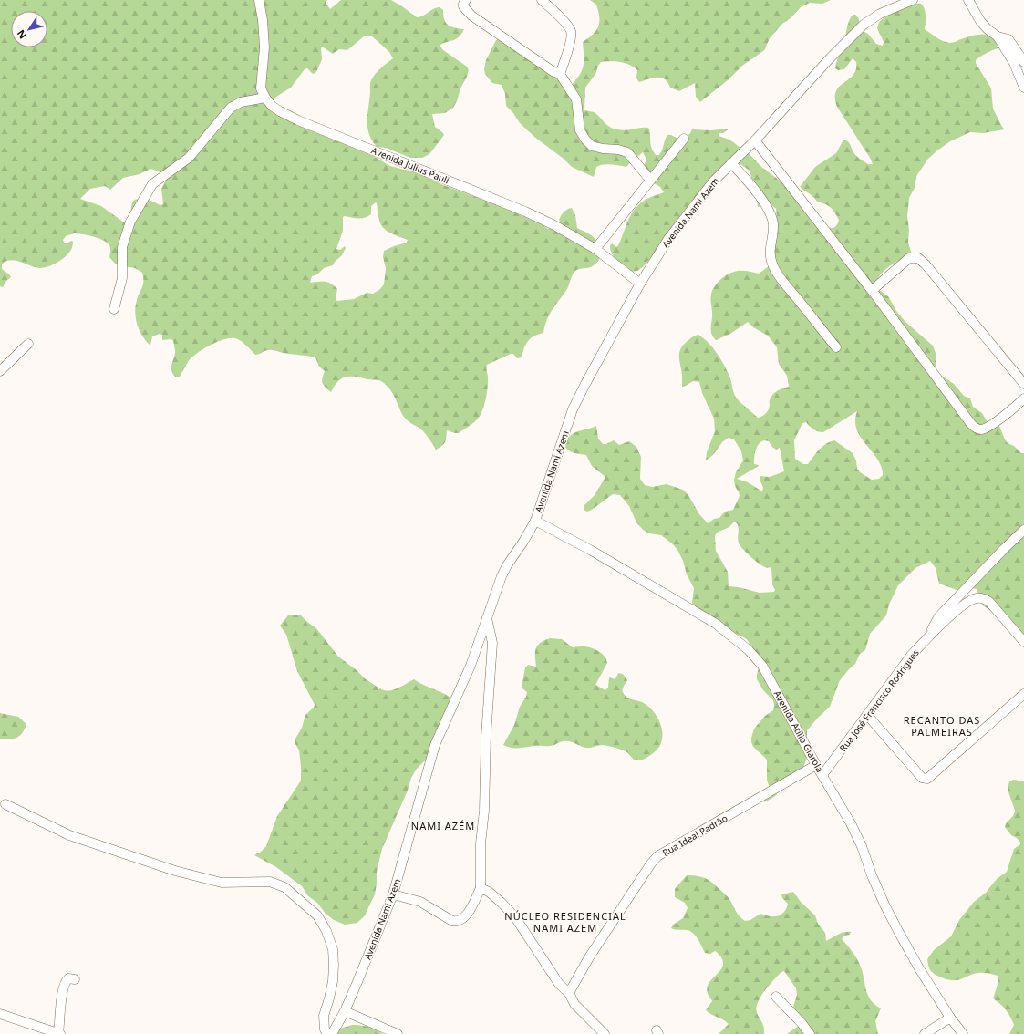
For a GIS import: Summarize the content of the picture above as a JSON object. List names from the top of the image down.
{
  "streets": {
    "street": [
      "Avenida Julius Pauli",
      "Avenida Nami Azem",
      "Rua José Francisco Rodrigues",
      "Avenida Atílio Giarola",
      "Rua Ideal Padrão"
    ]
  },
  "crossings": [
    ["Avenida Julius Pauli", "Avenida Nami Azem"],
    ["Avenida Nami Azem", "Avenida Atílio Giarola"],
    ["Rua José Francisco Rodrigues", "Avenida Atílio Giarola"],
    ["Avenida Atílio Giarola", "Rua Ideal Padrão"]
  ],
  "districts": ["RECANTO DAS PALMEIRAS", "NAMI AZÉM", "NÚCLEO RESIDENCIAL NAMI AZEM"],
  "north": "bottom left"
}
